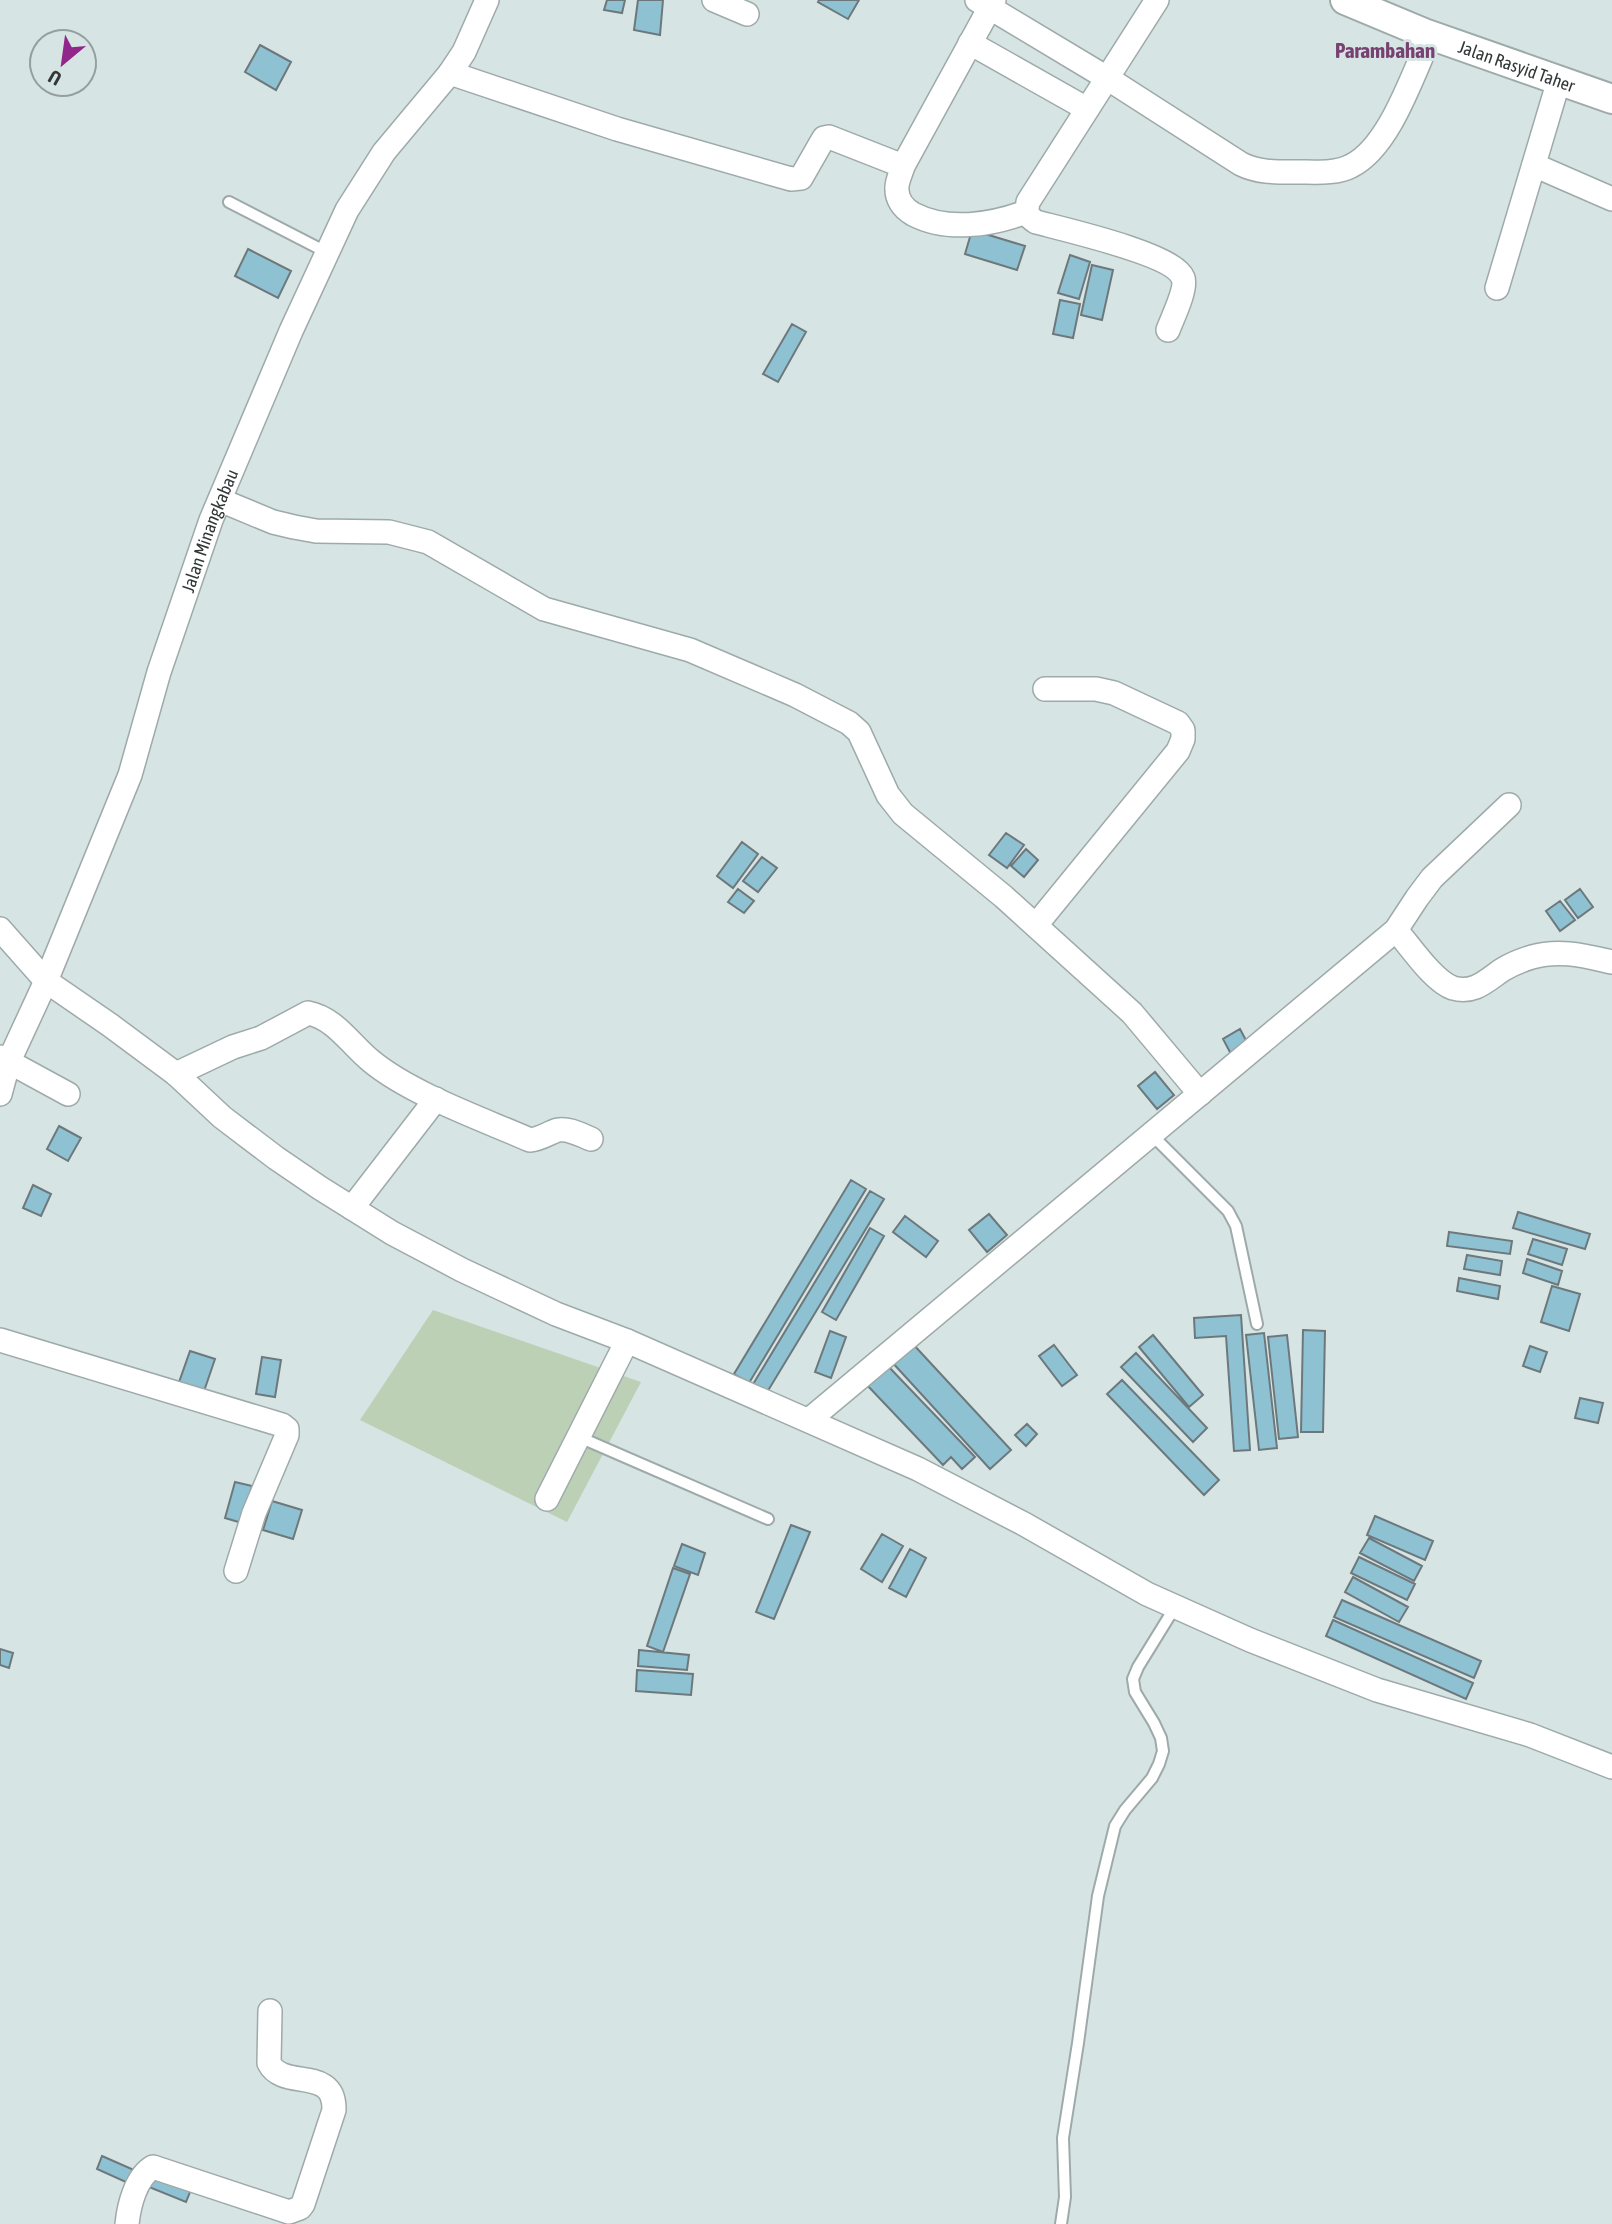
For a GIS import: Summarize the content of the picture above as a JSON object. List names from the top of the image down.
{
  "streets": {
    "street": ["Jalan Rasyid Taher", "Jalan Minangkabau"]
  },
  "districts": ["Parambahan"],
  "north": "bottom left"
}
